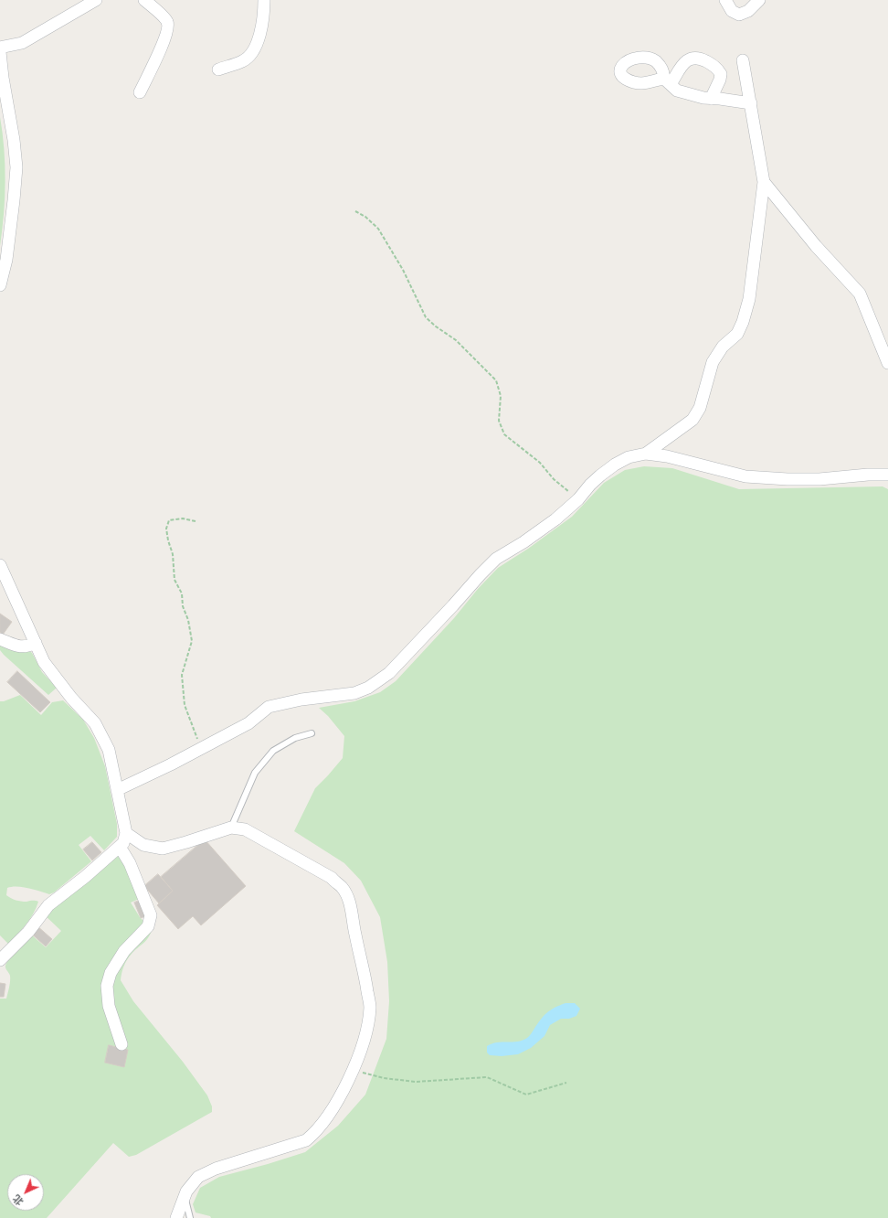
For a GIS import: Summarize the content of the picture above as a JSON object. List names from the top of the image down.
{
  "north": "bottom left"
}
